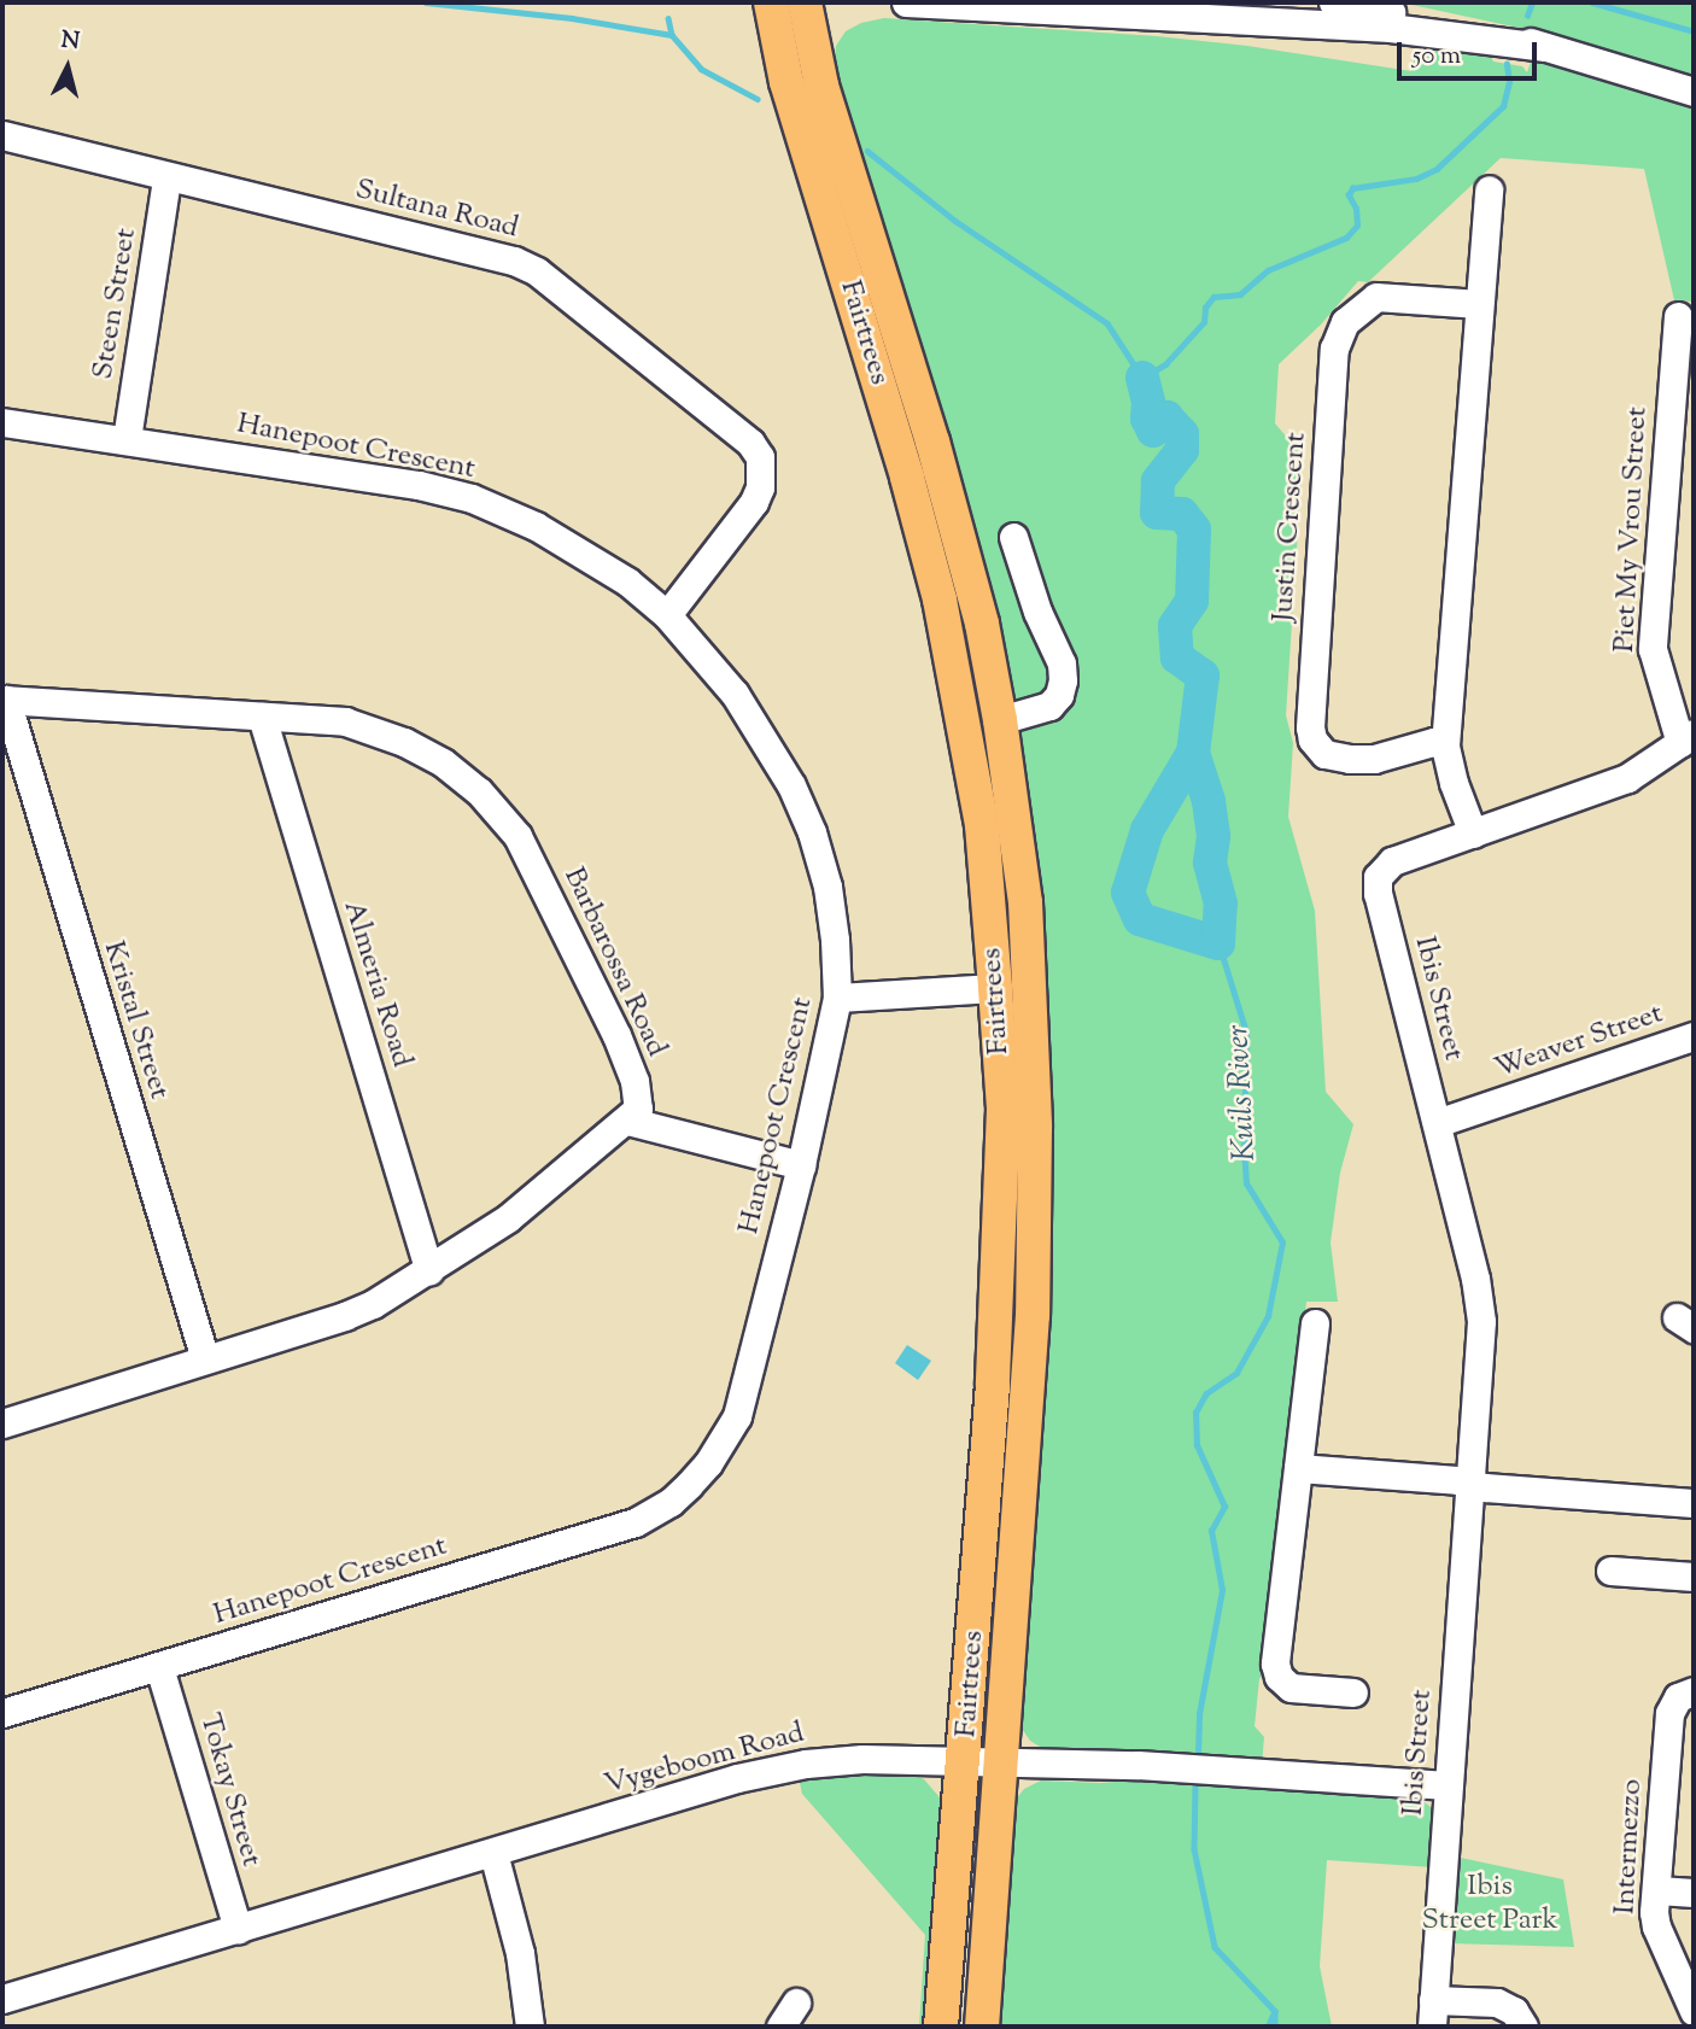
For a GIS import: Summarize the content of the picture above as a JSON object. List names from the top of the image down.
{
  "streets": {
    "main road": ["Fairtrees"],
    "street": [
      "Sultana Road",
      "Steen Street",
      "Hanepoot Crescent",
      "Justin Crescent",
      "Piet My Vrou Street",
      "Barbarossa Road",
      "Almeria Road",
      "Ibis Street",
      "Kristal Street",
      "Weaver Street",
      "Vygeboom Road",
      "Tokay Street",
      "Intermezzo"
    ]
  },
  "crossings": [
    ["Sultana Road", "Steen Street"],
    ["Sultana Road", "Hanepoot Crescent"],
    ["Steen Street", "Hanepoot Crescent"],
    ["Fairtrees", "Vygeboom Road"],
    ["Hanepoot Crescent", "Tokay Street"],
    ["Piet My Vrou Street", "Ibis Street"],
    ["Barbarossa Road", "Almeria Road"],
    ["Barbarossa Road", "Kristal Street"],
    ["Ibis Street", "Weaver Street"],
    ["Ibis Street", "Vygeboom Road"],
    ["Vygeboom Road", "Tokay Street"]
  ],
  "water": ["Kuils River"],
  "parks": ["Ibis Street Park"],
  "scale_bar": "50 m",
  "north": "top"
}
